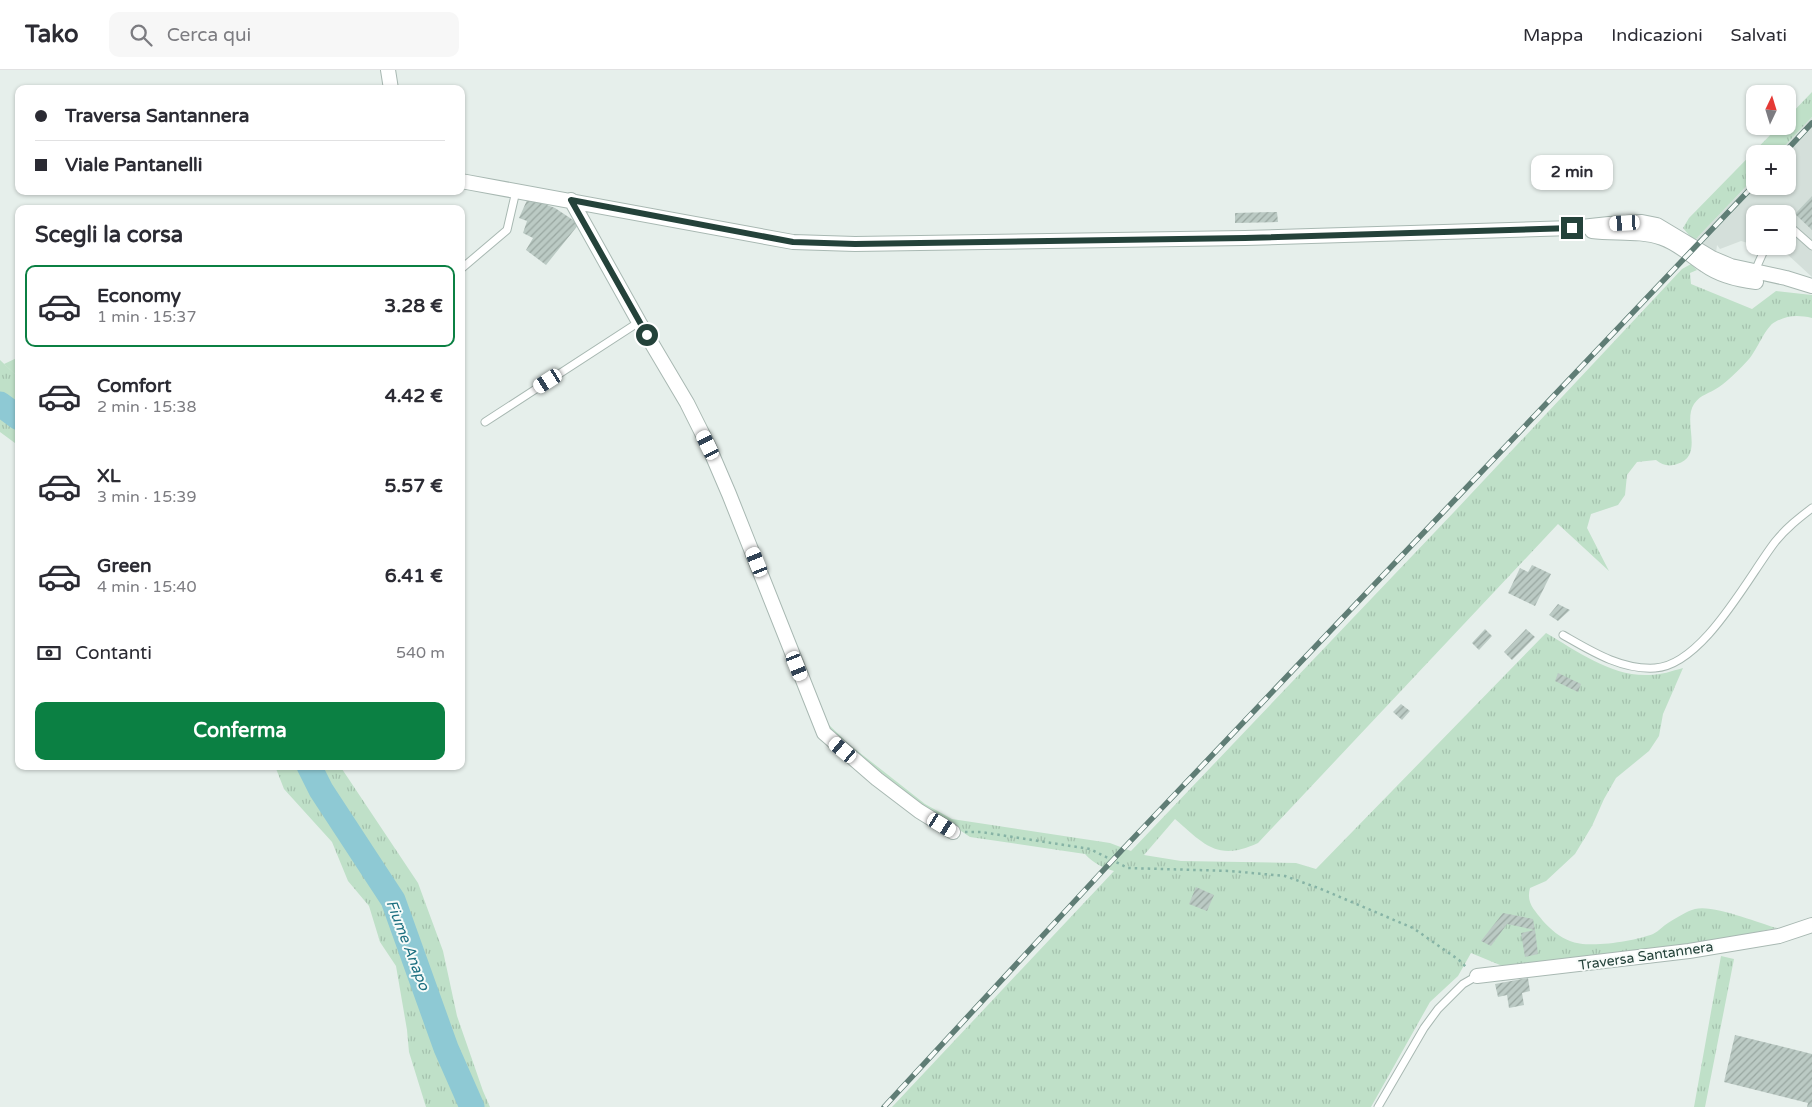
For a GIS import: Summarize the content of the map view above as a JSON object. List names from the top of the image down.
{
  "streets": {
    "street": ["Traversa Santannera"]
  },
  "water": ["Fiume Anapo"],
  "north": "top",
  "page": {
    "header": "Tako",
    "search": "Cerca qui",
    "nav": ["Mappa", "Indicazioni", "Salvati"],
    "map_buttons": ["+", "−"],
    "banner": ["Traversa Santannera", "Viale Pantanelli"],
    "bubble": "2 min",
    "heading": "Scegli la corsa",
    "list": [
      {
        "name": "Economy",
        "note": "1 min · 15:37",
        "value": "3.28 €"
      },
      {
        "name": "Comfort",
        "note": "2 min · 15:38",
        "value": "4.42 €"
      },
      {
        "name": "XL",
        "note": "3 min · 15:39",
        "value": "5.57 €"
      },
      {
        "name": "Green",
        "note": "4 min · 15:40",
        "value": "6.41 €"
      }
    ],
    "pay": ["Contanti", "540 m"],
    "buttons": "Conferma"
  }
}
